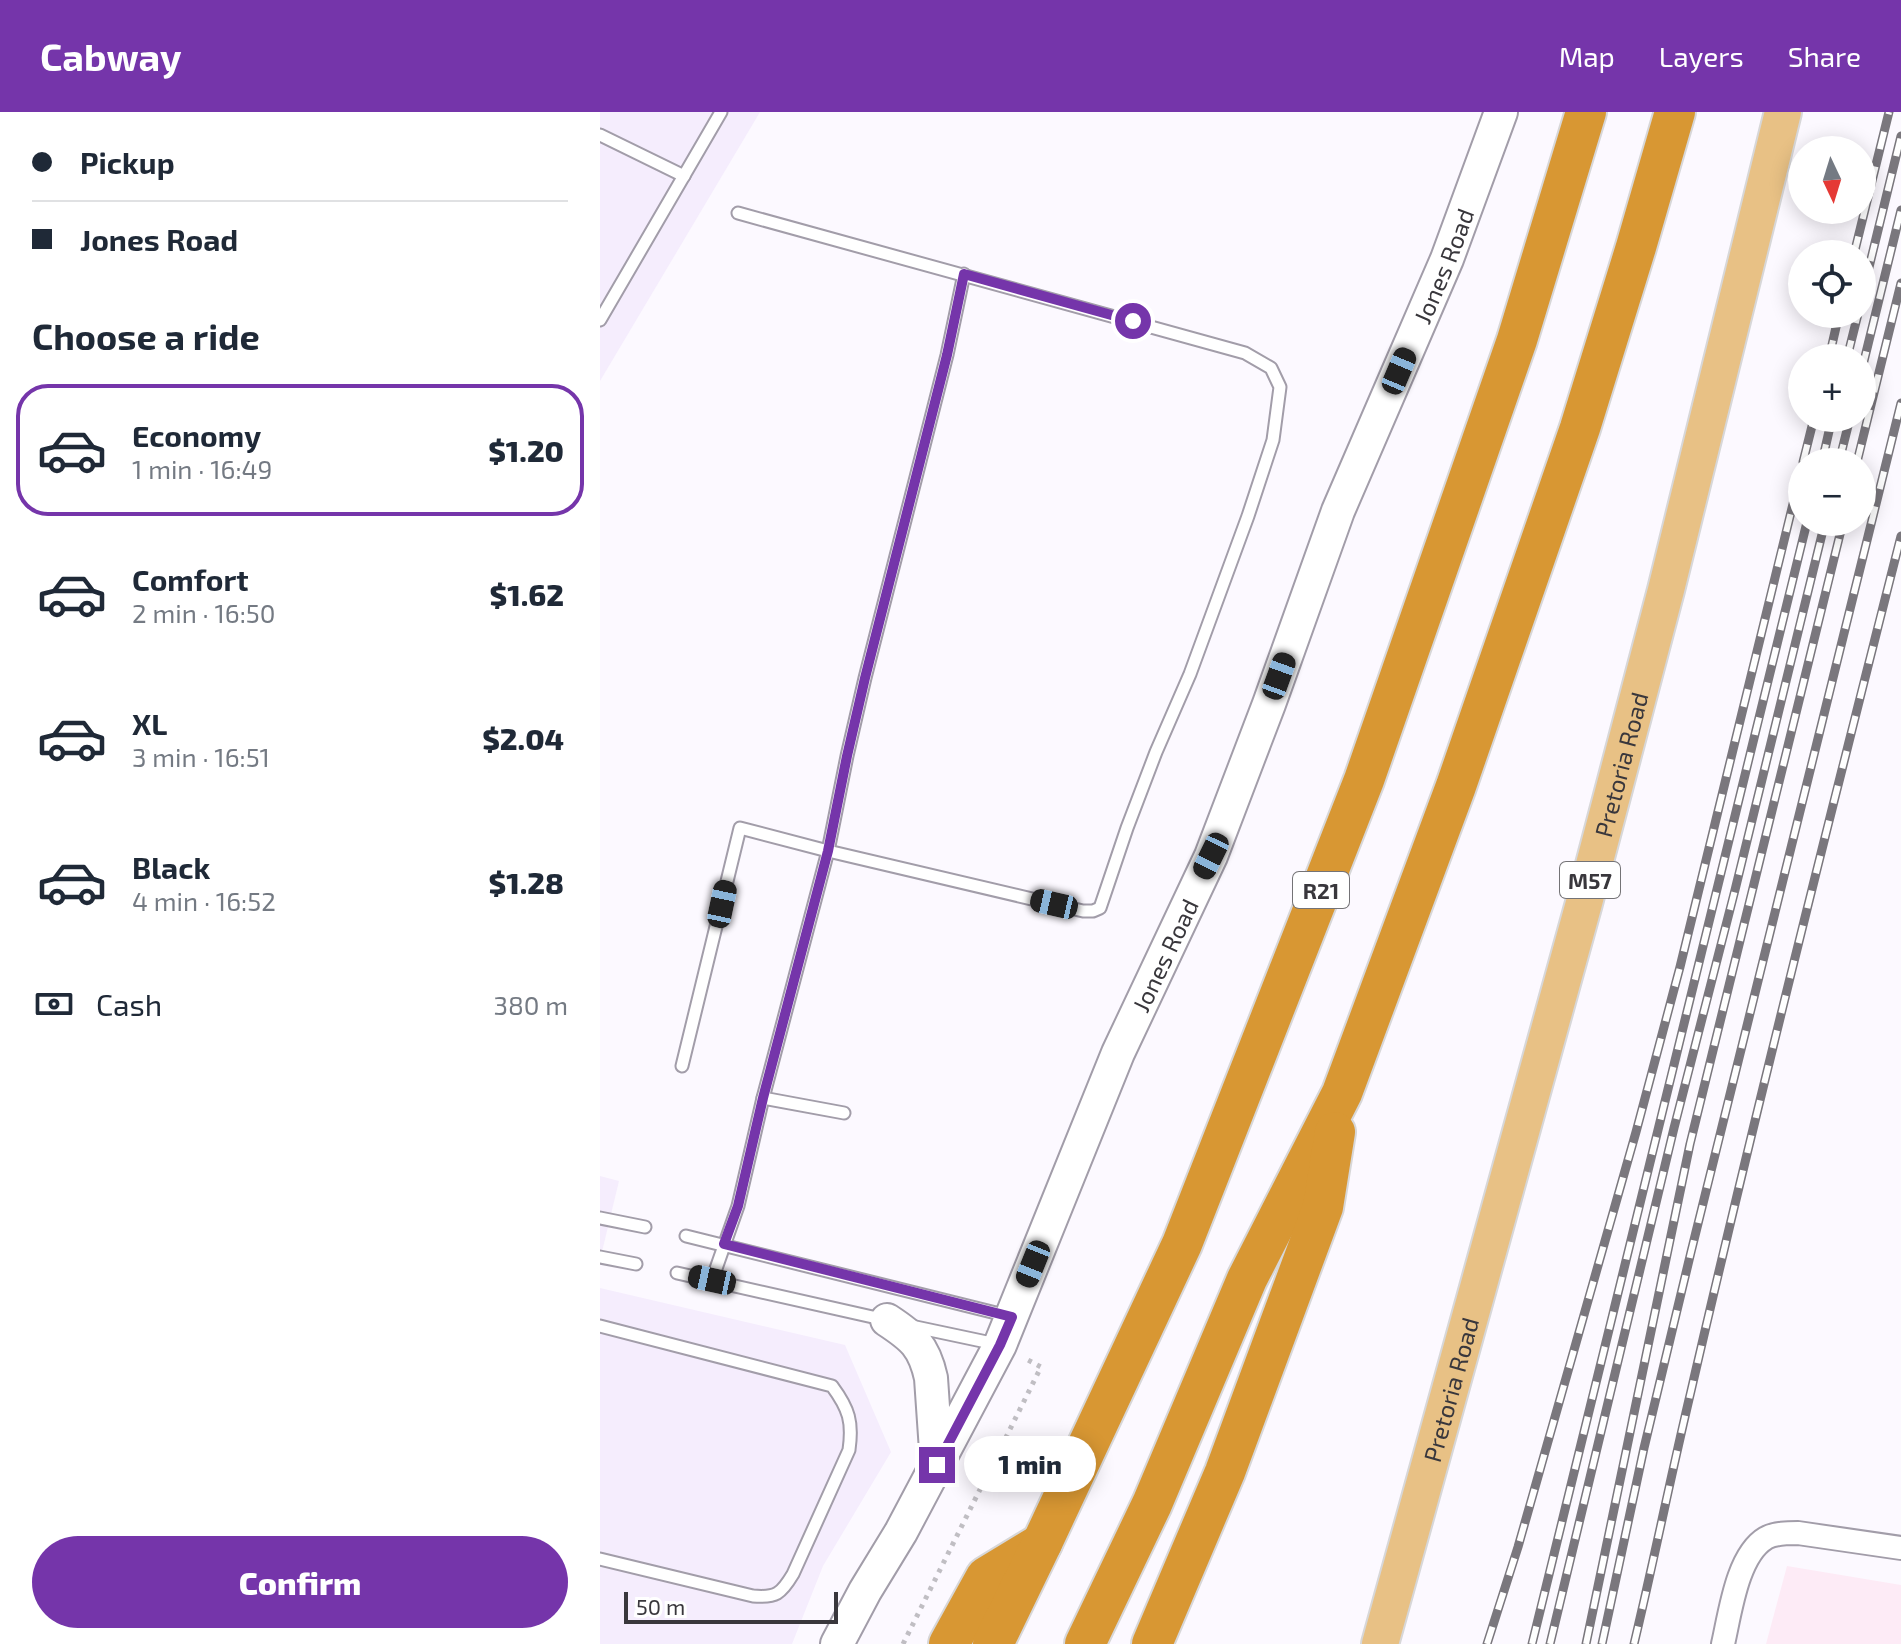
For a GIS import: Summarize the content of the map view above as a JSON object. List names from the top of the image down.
{
  "streets": {
    "highway": ["R21"],
    "main road": ["Pretoria Road", "M57"],
    "street": ["Jones Road"]
  },
  "scale_bar": "50 m",
  "north": "bottom",
  "page": {
    "header": "Cabway",
    "nav": ["Map", "Layers", "Share"],
    "banner": ["Pickup", "Jones Road"],
    "map_buttons": ["+", "−"],
    "heading": "Choose a ride",
    "list": [
      {
        "name": "Economy",
        "note": "1 min · 16:49",
        "value": "$1.20"
      },
      {
        "name": "Comfort",
        "note": "2 min · 16:50",
        "value": "$1.62"
      },
      {
        "name": "XL",
        "note": "3 min · 16:51",
        "value": "$2.04"
      },
      {
        "name": "Black",
        "note": "4 min · 16:52",
        "value": "$1.28"
      }
    ],
    "pay": ["Cash", "380 m"],
    "bubble": "1 min",
    "buttons": "Confirm",
    "scale": "50 m"
  }
}
